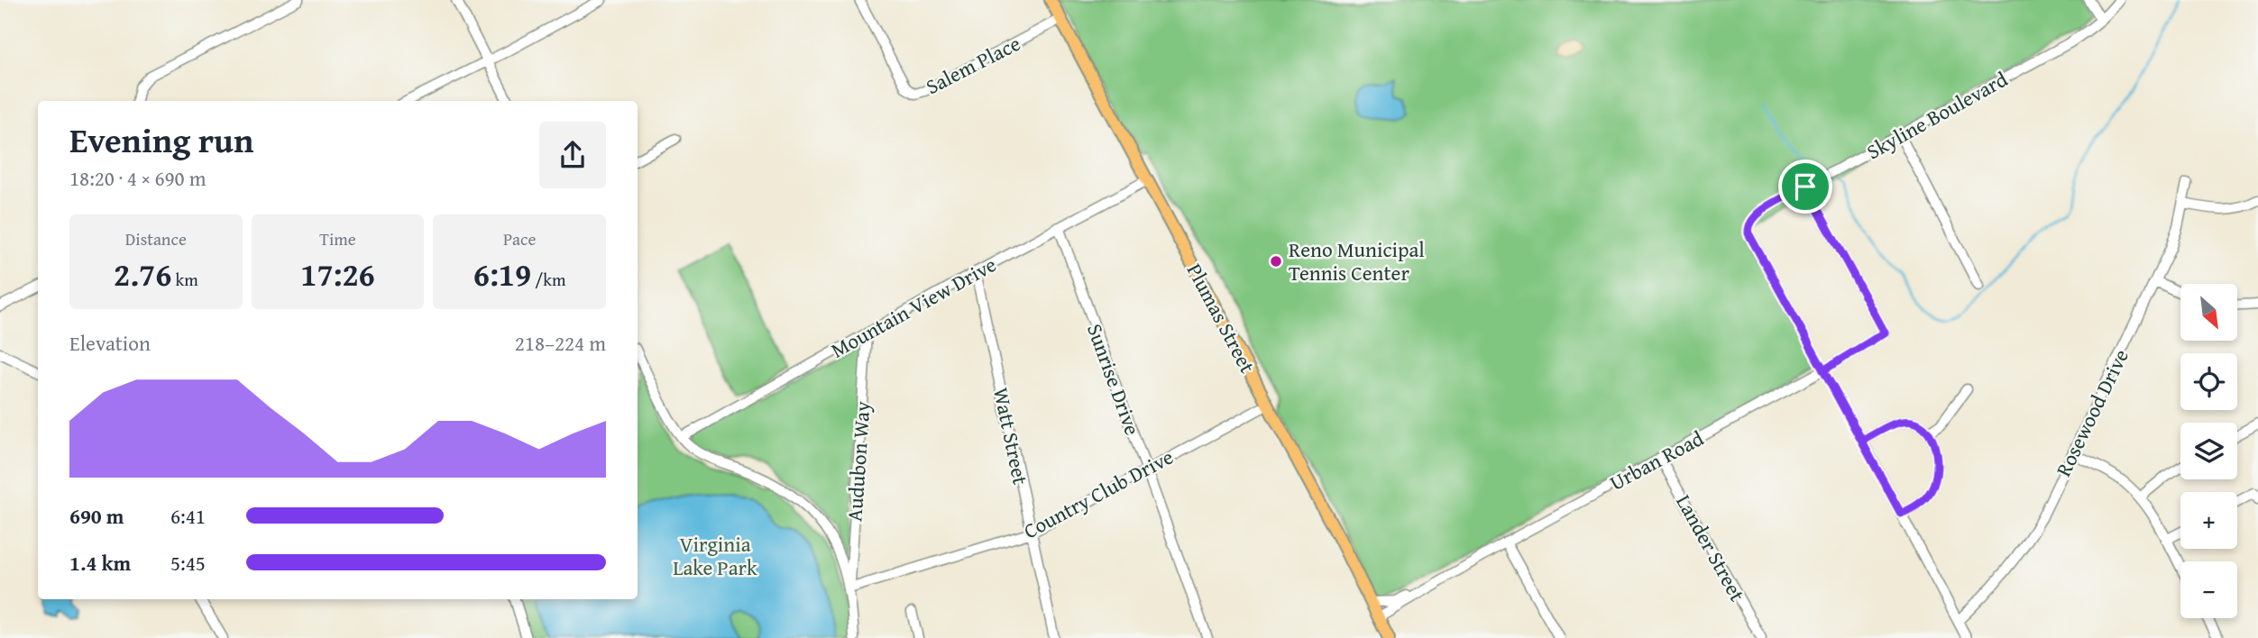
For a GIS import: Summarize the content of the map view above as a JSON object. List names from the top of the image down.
{
  "streets": {
    "main road": ["Plumas Street"],
    "street": [
      "Salem Place",
      "Skyline Boulevard",
      "Mountain View Drive",
      "Sunrise Drive",
      "Rosewood Drive",
      "Watt Street",
      "Urban Road",
      "Audubon Way",
      "Country Club Drive",
      "Lander Street"
    ]
  },
  "crossings": [
    ["Salem Place", "Plumas Street"],
    ["Skyline Boulevard", "Urban Road"],
    ["Mountain View Drive", "Plumas Street"],
    ["Mountain View Drive", "Sunrise Drive"],
    ["Mountain View Drive", "Watt Street"],
    ["Mountain View Drive", "Audubon Way"],
    ["Plumas Street", "Urban Road"],
    ["Plumas Street", "Country Club Drive"],
    ["Sunrise Drive", "Country Club Drive"],
    ["Watt Street", "Country Club Drive"],
    ["Urban Road", "Lander Street"],
    ["Audubon Way", "Country Club Drive"]
  ],
  "parks": ["Virginia Lake Park"],
  "places": ["Reno Municipal Tennis Center"],
  "north": "bottom right",
  "page": {
    "heading": ["Evening run", "18:20 · 4 × 690 m"],
    "stats": [
      ["Distance", "2.76 km"],
      ["Time", "17:26"],
      ["Pace", "6:19 /km"]
    ],
    "map_buttons": ["+", "−"],
    "chart": ["Elevation", "218–224 m"],
    "list": [
      {
        "name": "690 m",
        "note": "6:41"
      },
      {
        "name": "1.4 km",
        "note": "5:45"
      }
    ]
  }
}
